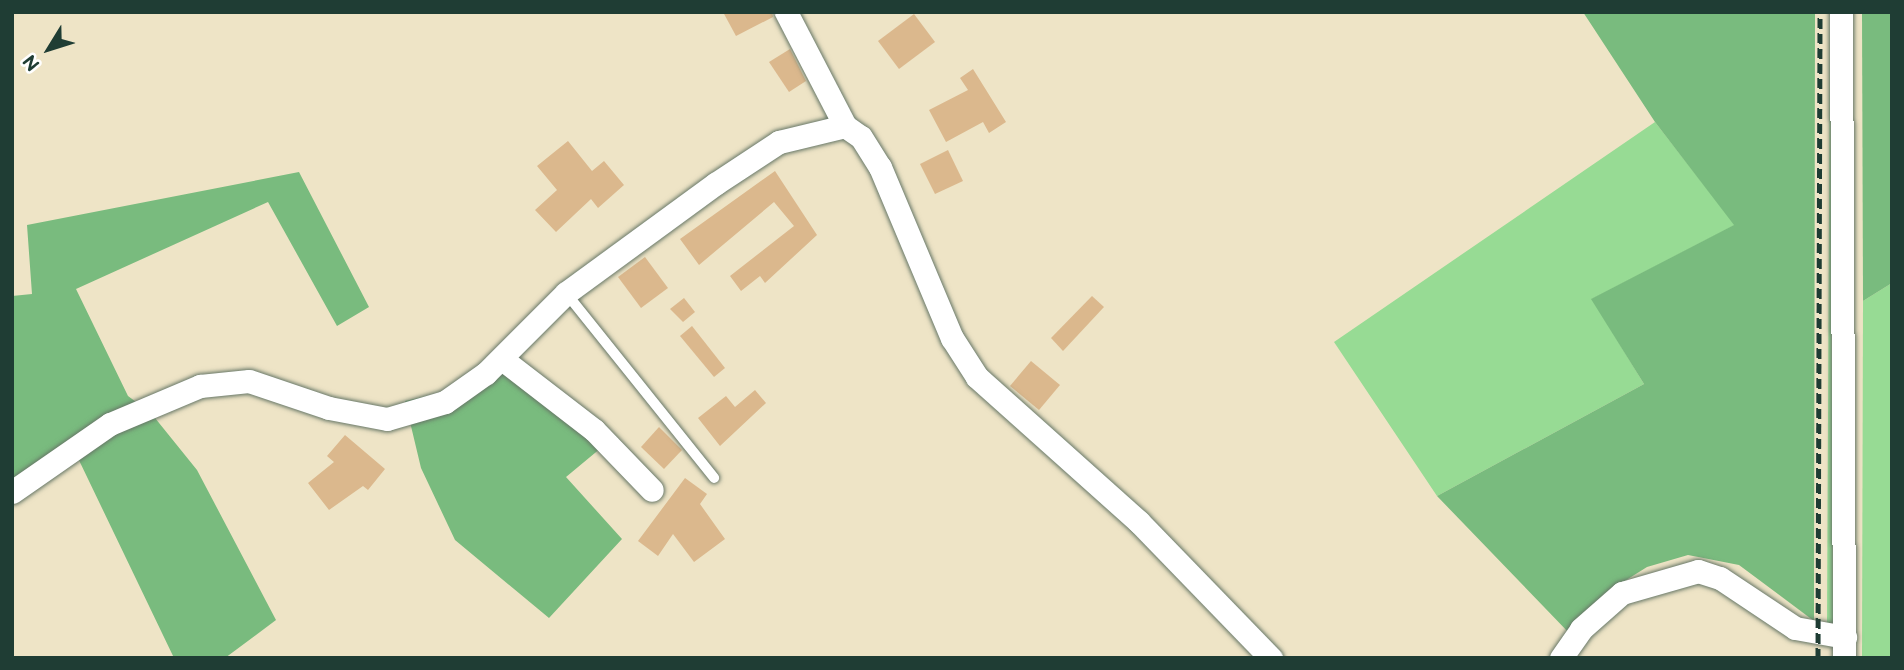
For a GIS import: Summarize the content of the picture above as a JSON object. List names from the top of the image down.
{
  "north": "bottom left"
}
